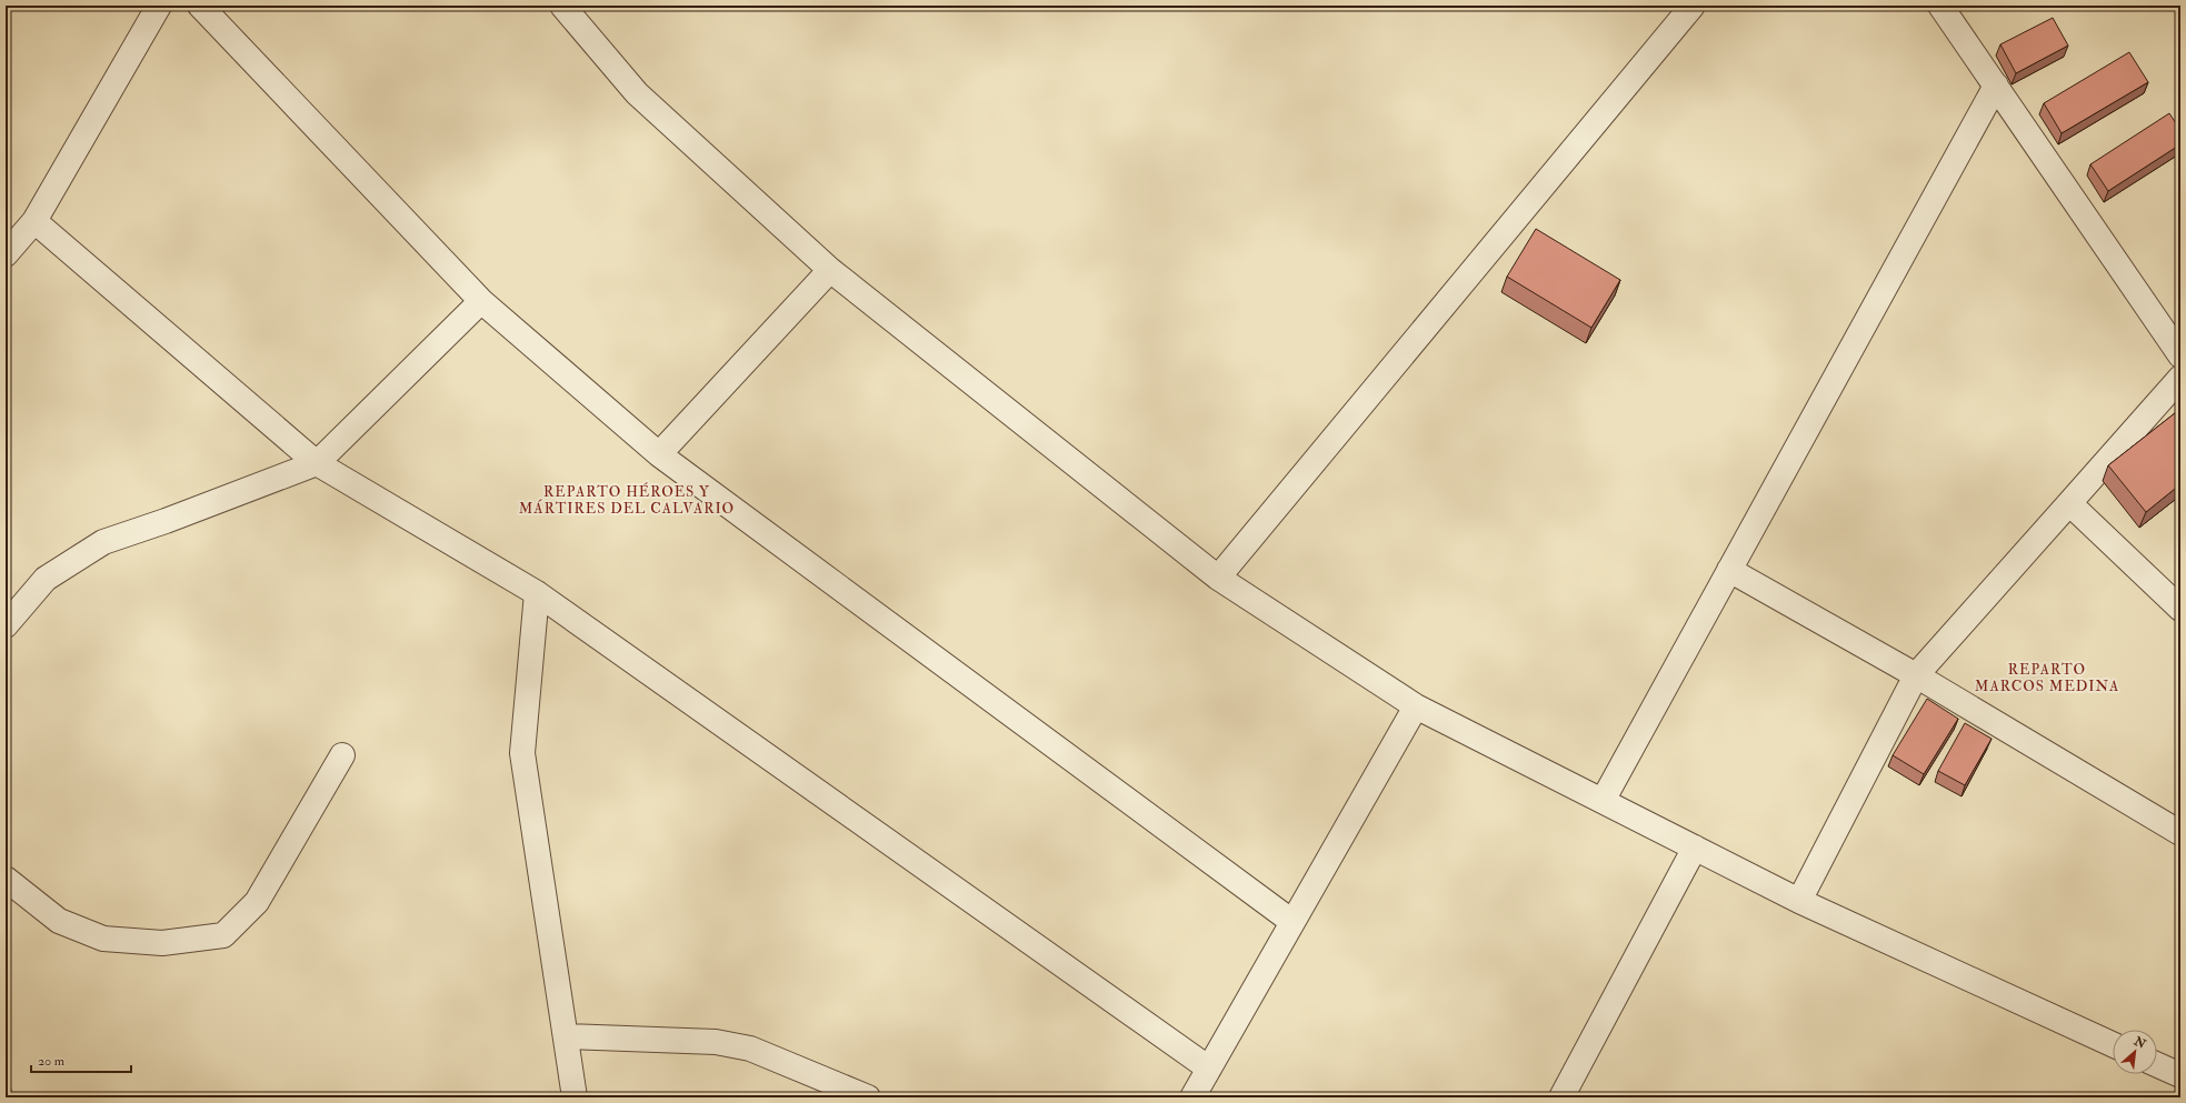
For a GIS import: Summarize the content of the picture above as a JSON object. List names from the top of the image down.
{
  "districts": ["REPARTO HÉROES Y MÁRTIRES DEL CALVARIO", "REPARTO MARCOS MEDINA"],
  "scale_bar": "20 m",
  "north": "top right"
}
